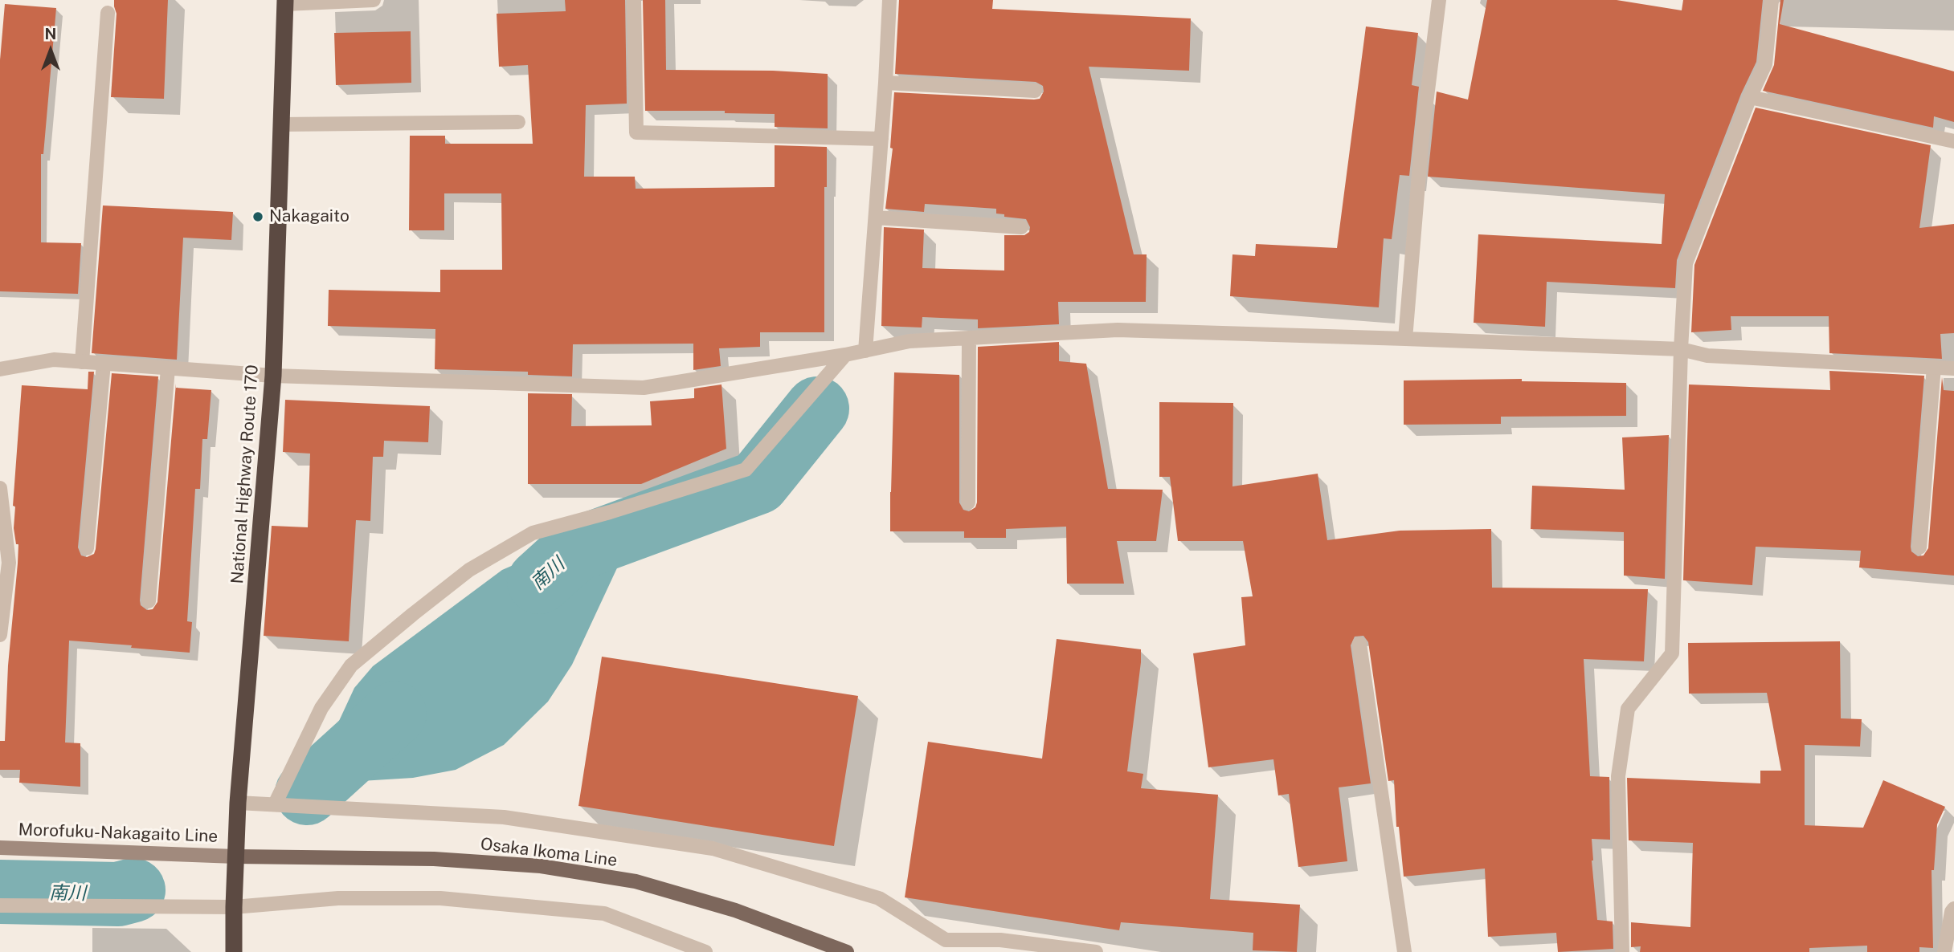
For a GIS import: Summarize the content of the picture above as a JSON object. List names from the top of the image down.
{
  "streets": {
    "highway": ["National Highway Route 170"],
    "main road": ["Osaka Ikoma Line"],
    "street": ["Morofuku-Nakagaito Line"]
  },
  "crossings": [
    ["National Highway Route 170", "Morofuku-Nakagaito Line"],
    ["National Highway Route 170", "Osaka Ikoma Line"],
    ["Morofuku-Nakagaito Line", "Osaka Ikoma Line"]
  ],
  "water": ["南川"],
  "places": ["Nakagaito"],
  "north": "top"
}
